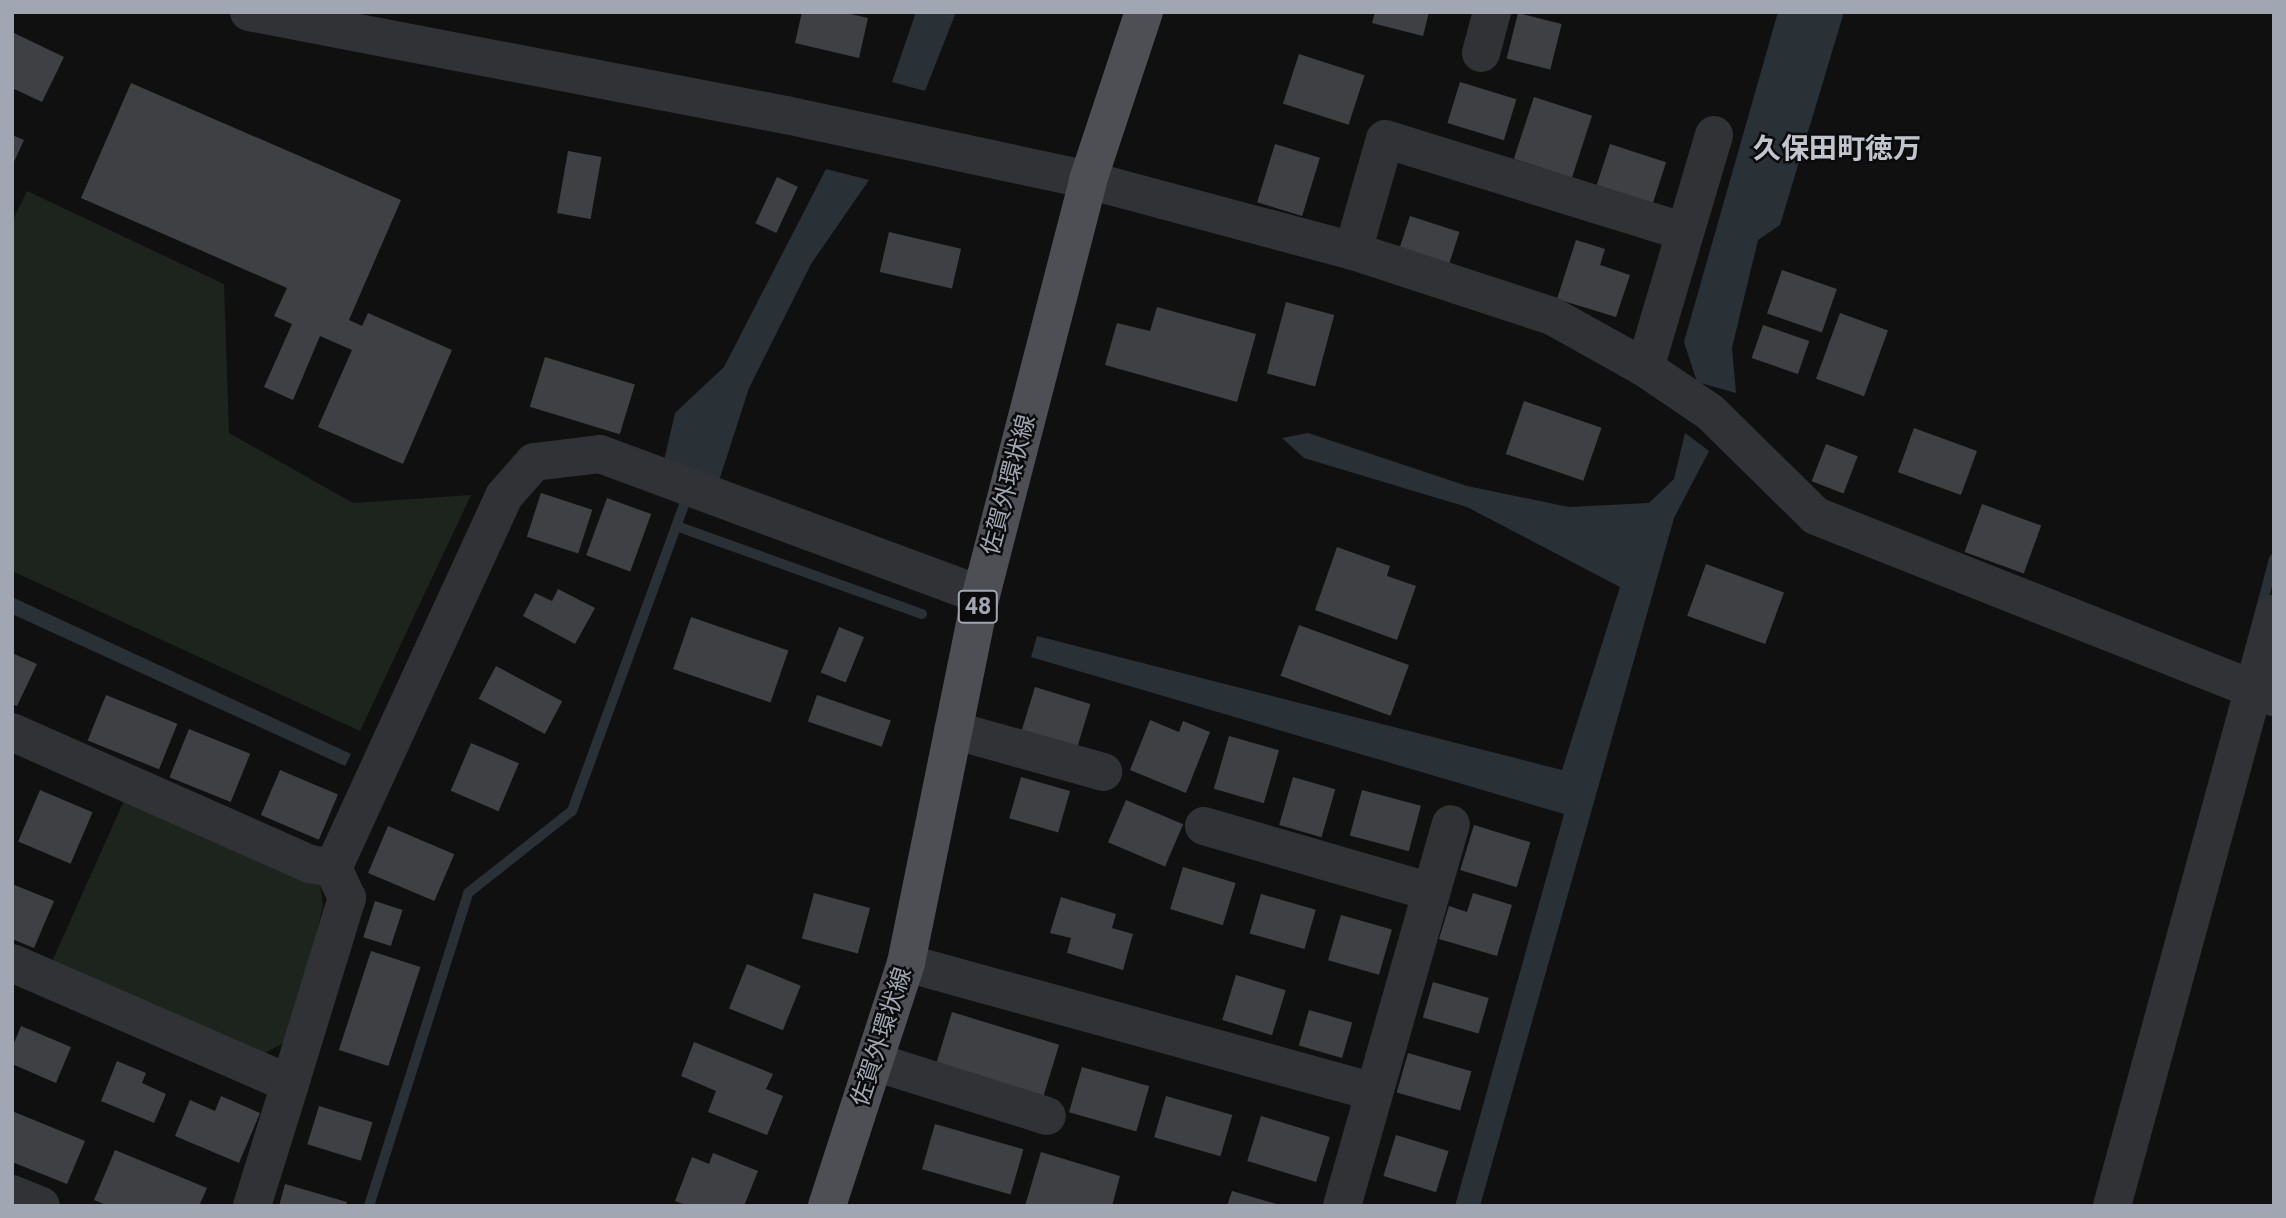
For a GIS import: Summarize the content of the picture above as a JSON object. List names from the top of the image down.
{
  "streets": {
    "main road": ["佐賀外環状線", "48"]
  },
  "districts": ["久保田町徳万"]
}
